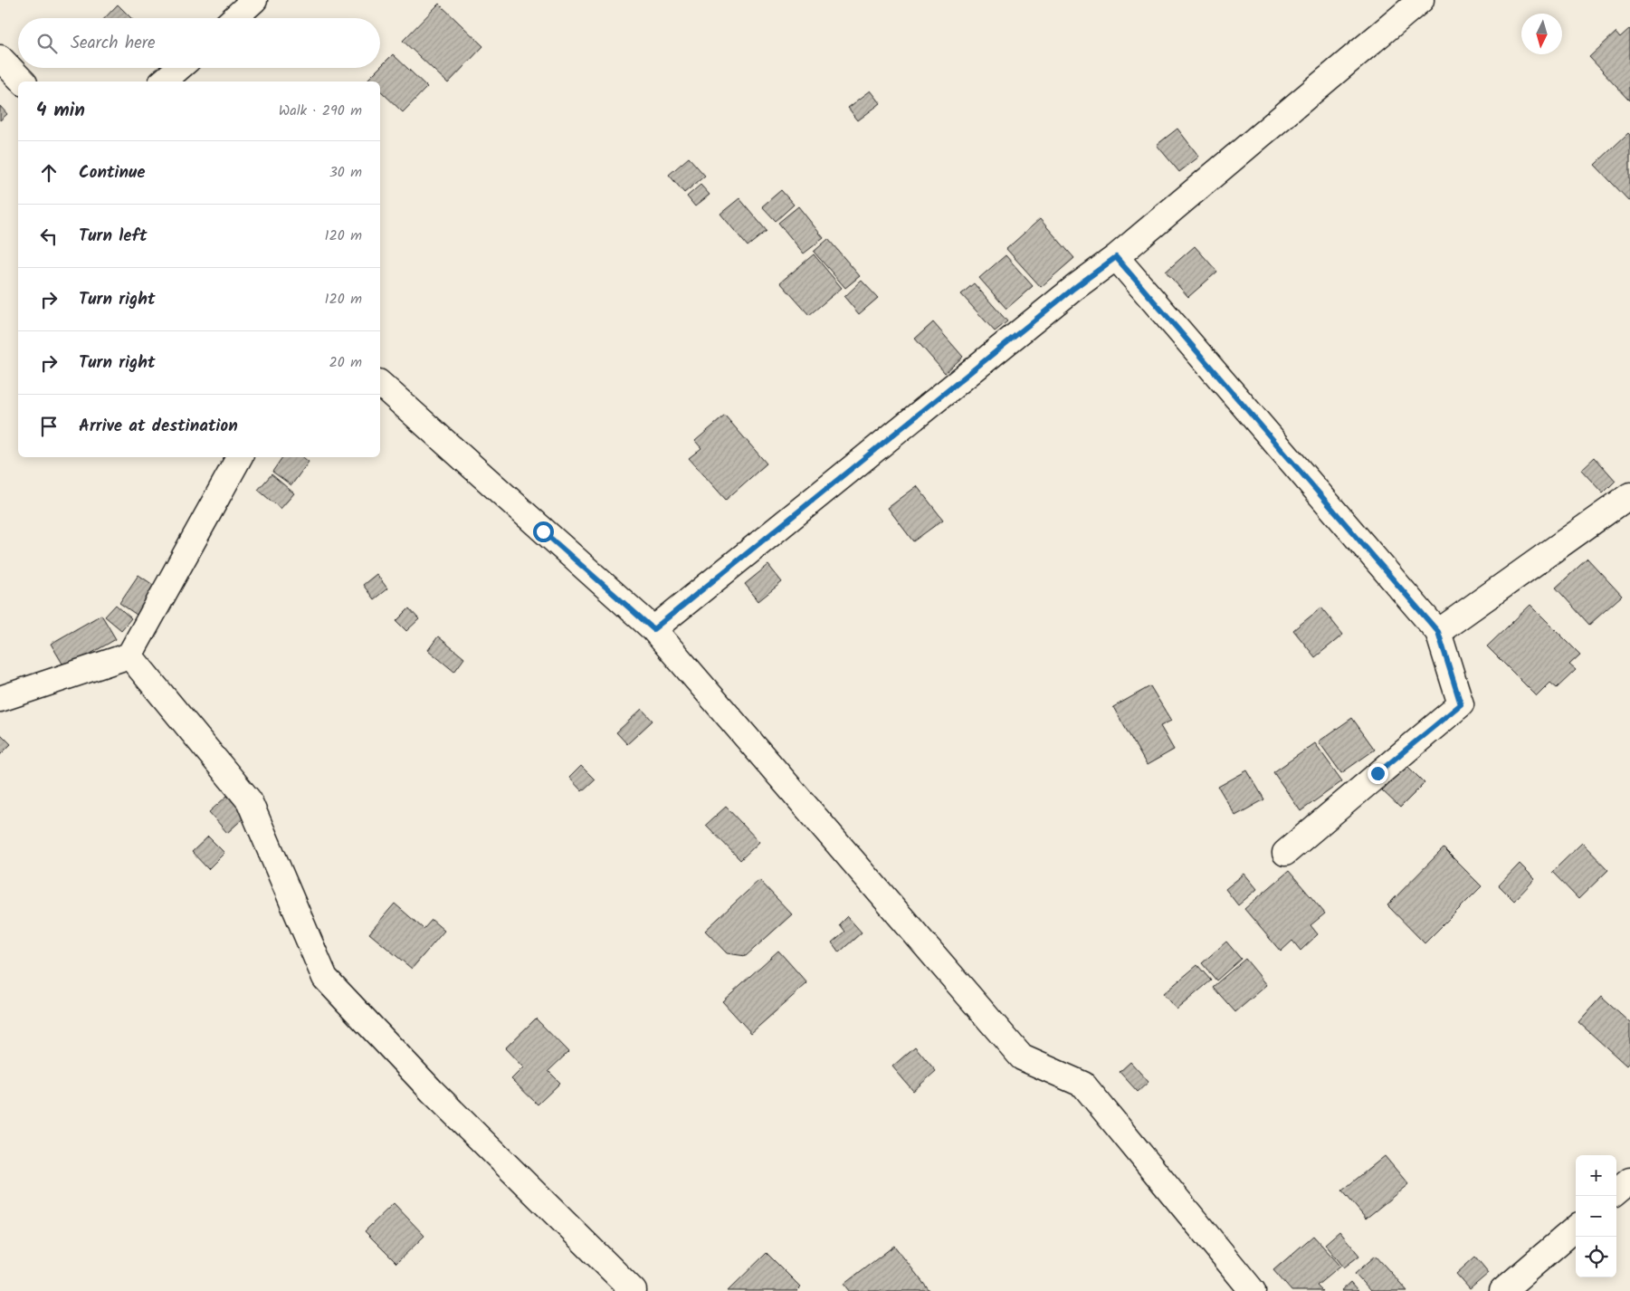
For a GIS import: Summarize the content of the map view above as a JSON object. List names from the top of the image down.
{
  "north": "bottom",
  "page": {
    "search": "Search here",
    "heading": ["4 min", "Walk · 290 m"],
    "list": [
      ["Continue", "30 m"],
      ["Turn left", "120 m"],
      ["Turn right", "120 m"],
      ["Turn right", "20 m"],
      "Arrive at destination"
    ],
    "map_buttons": ["+", "−"]
  }
}
